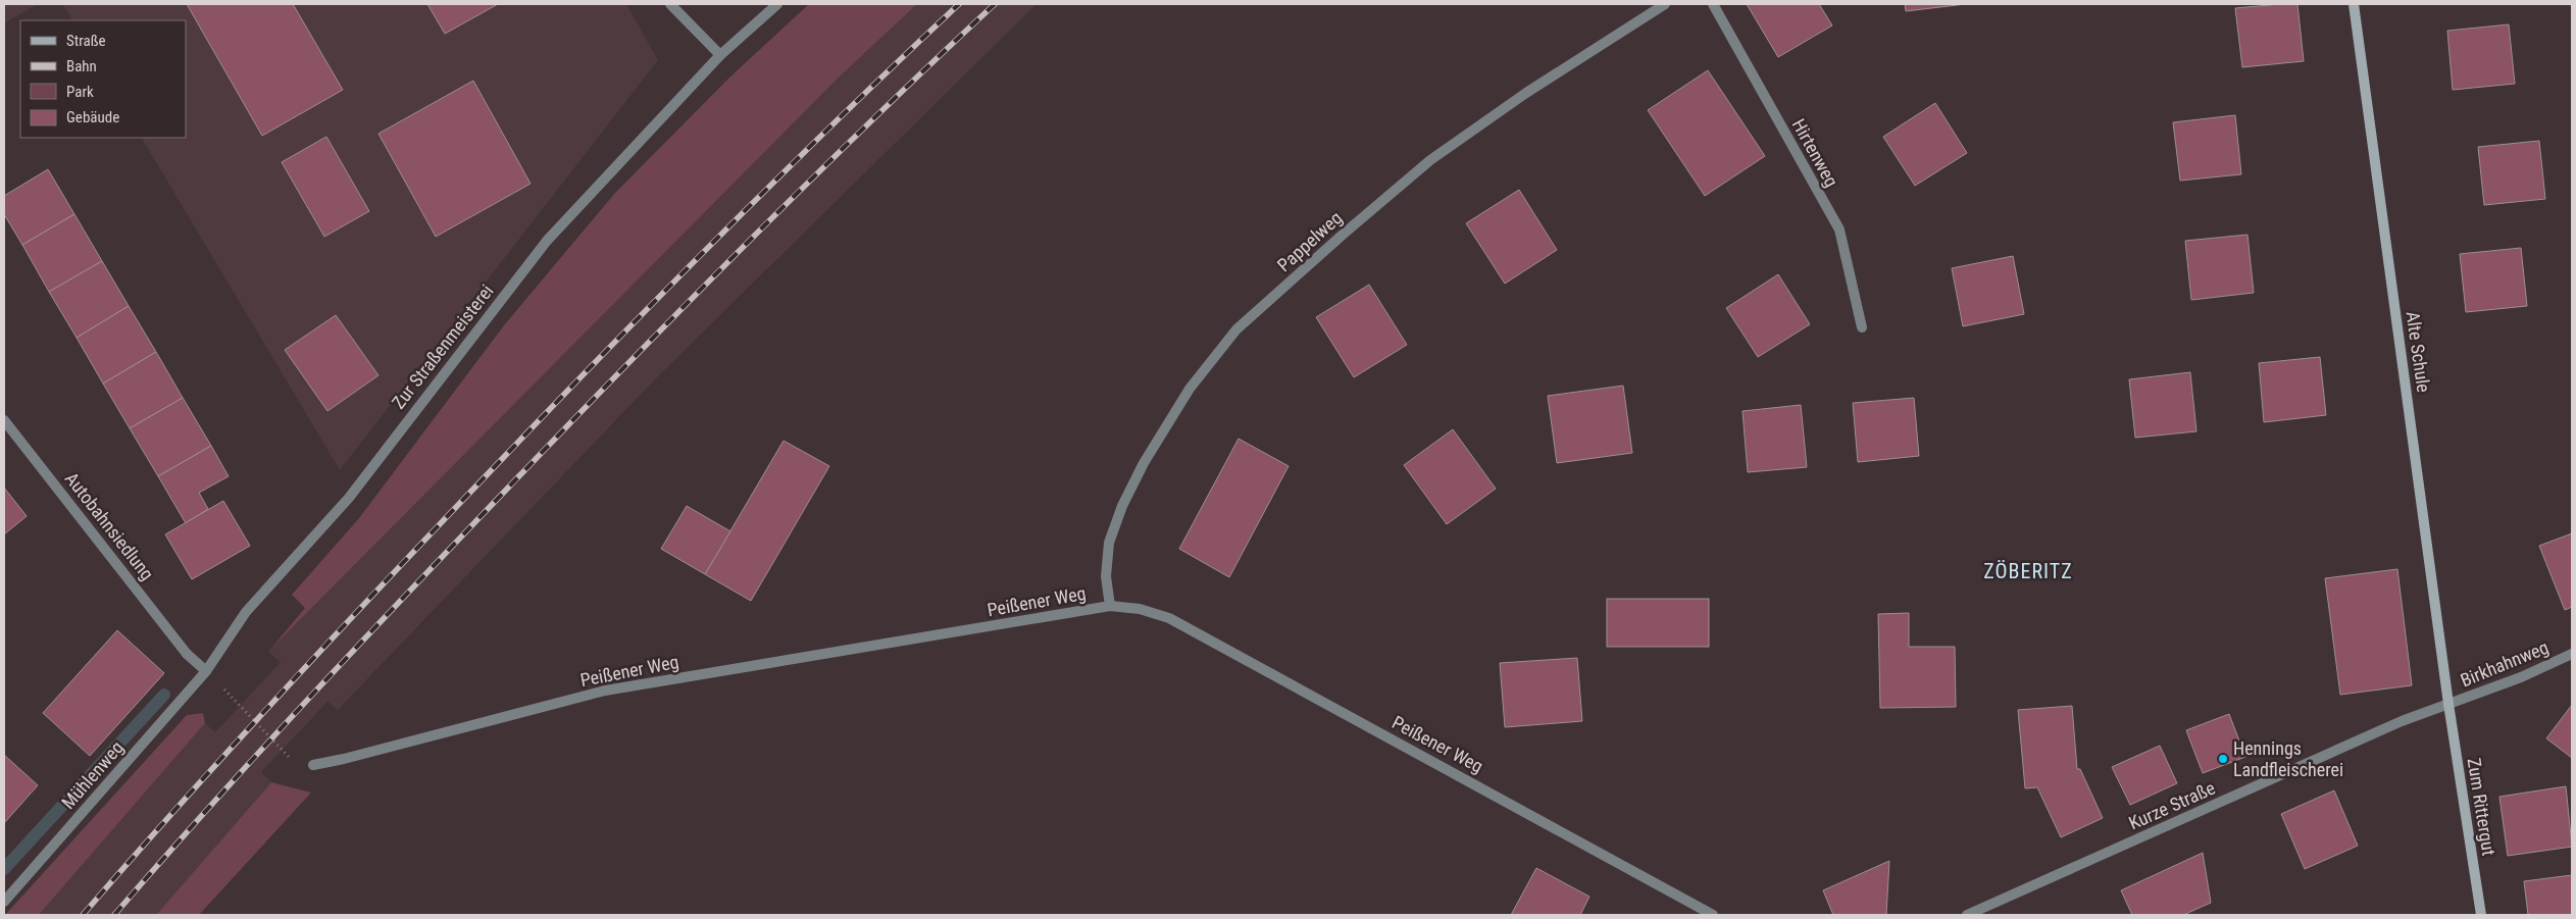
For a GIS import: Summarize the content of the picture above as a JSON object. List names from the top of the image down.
{
  "streets": {
    "street": [
      "Hirtenweg",
      "Pappelweg",
      "Zur Straßenmeisterei",
      "Alte Schule",
      "Autobahnsiedlung",
      "Peißener Weg",
      "Birkhahnweg",
      "Mühlenweg",
      "Kurze Straße",
      "Zum Rittergut"
    ]
  },
  "crossings": [
    ["Pappelweg", "Peißener Weg"],
    ["Zur Straßenmeisterei", "Autobahnsiedlung"],
    ["Zur Straßenmeisterei", "Mühlenweg"],
    ["Alte Schule", "Birkhahnweg"],
    ["Alte Schule", "Kurze Straße"],
    ["Alte Schule", "Zum Rittergut"],
    ["Autobahnsiedlung", "Mühlenweg"],
    ["Birkhahnweg", "Kurze Straße"],
    ["Birkhahnweg", "Zum Rittergut"],
    ["Kurze Straße", "Zum Rittergut"]
  ],
  "districts": ["ZÖBERITZ"],
  "places": ["Hennings Landfleischerei"],
  "legend": [
    "Straße",
    "Bahn",
    "Park",
    "Gebäude"
  ]
}
